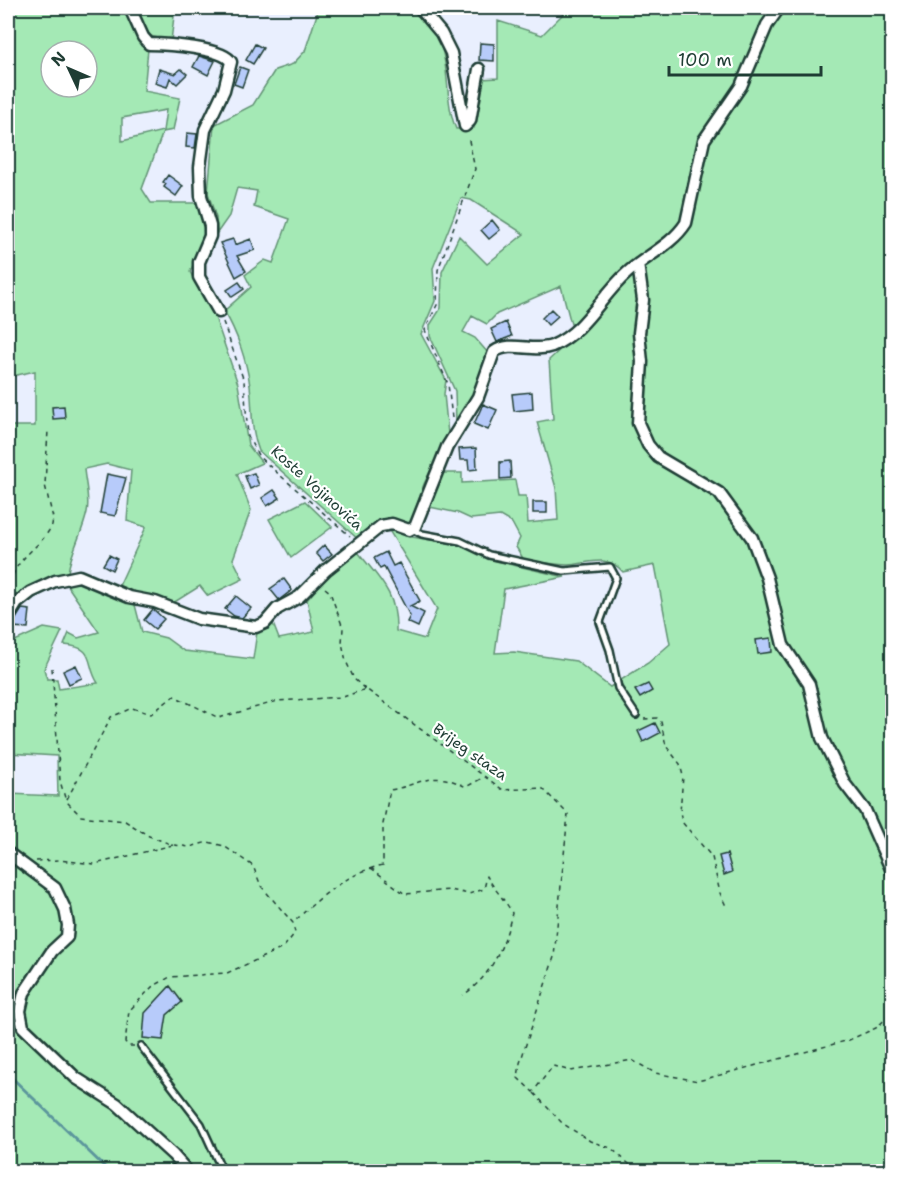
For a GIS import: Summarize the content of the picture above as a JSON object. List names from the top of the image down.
{
  "streets": {
    "path": ["Koste Vojinovića", "Brijeg staza"]
  },
  "scale_bar": "100 m",
  "north": "top left"
}
